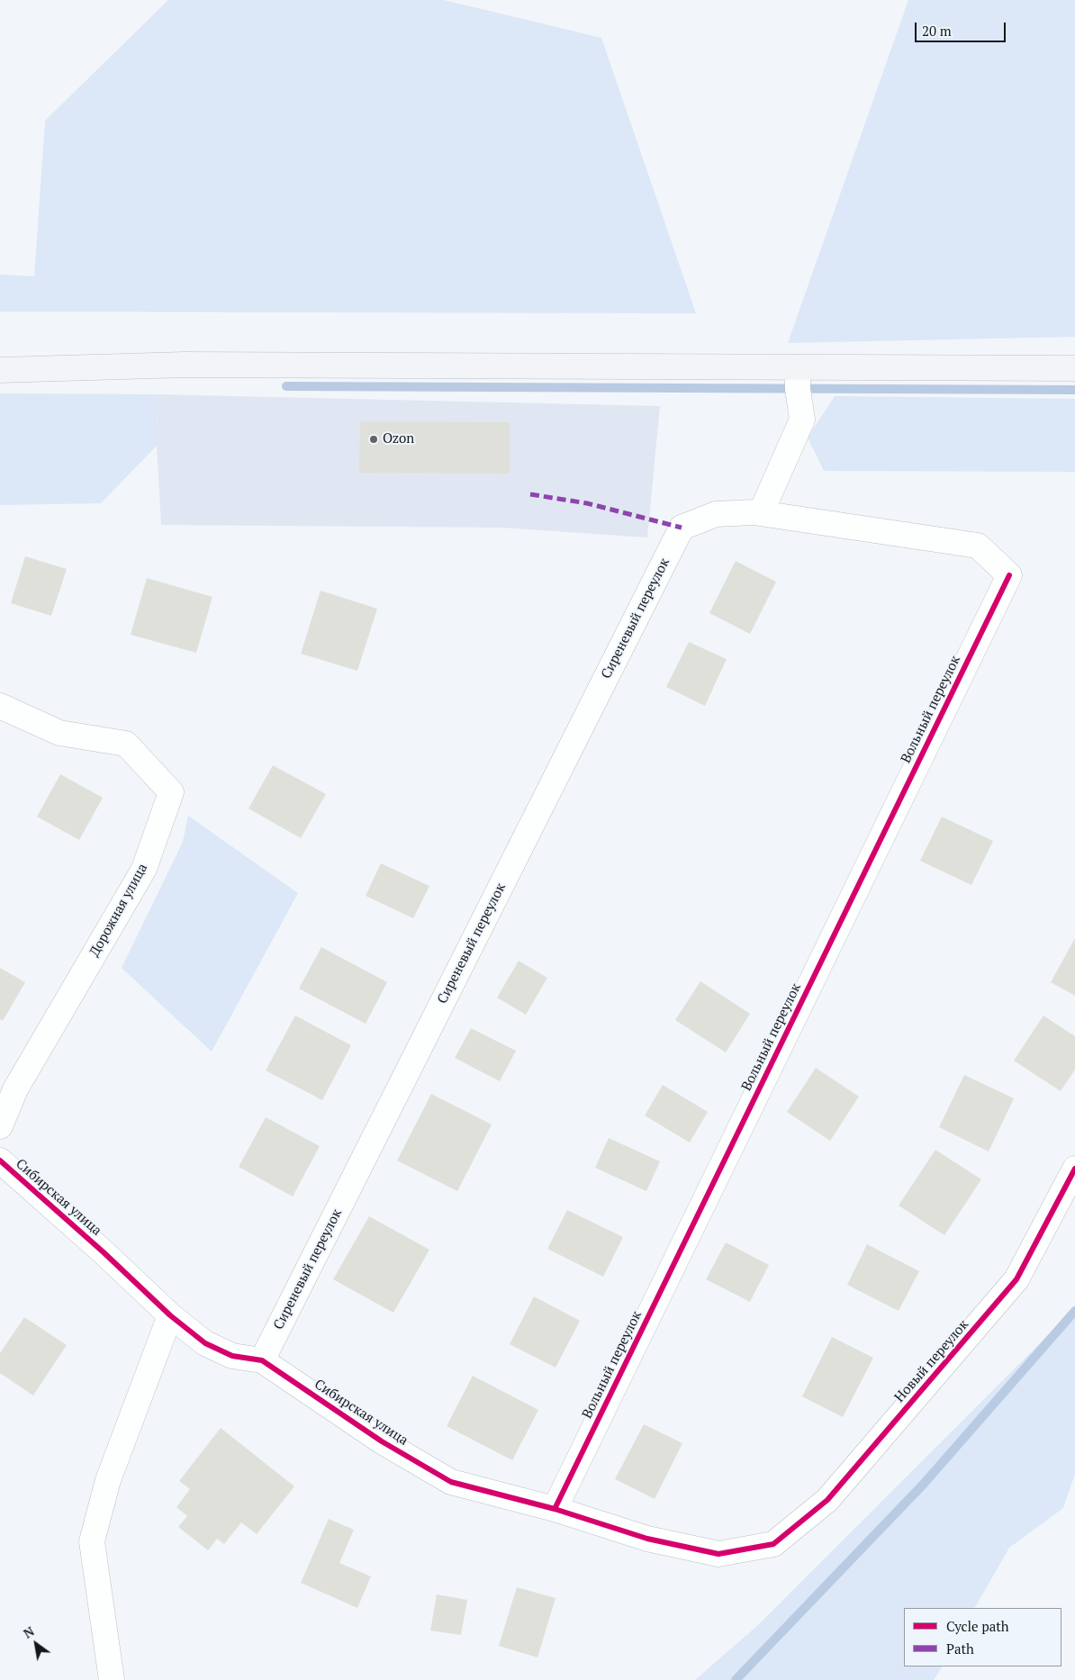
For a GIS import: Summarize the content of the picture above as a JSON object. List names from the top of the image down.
{
  "streets": {
    "street": [
      "Сиреневый переулок",
      "Вольный переулок",
      "Дорожная улица",
      "Сибирская улица",
      "Новый переулок"
    ]
  },
  "crossings": [
    ["Сиреневый переулок", "Вольный переулок"],
    ["Сиреневый переулок", "Сибирская улица"],
    ["Вольный переулок", "Сибирская улица"],
    ["Сибирская улица", "Новый переулок"]
  ],
  "places": ["Ozon"],
  "legend": ["Cycle path", "Path"],
  "scale_bar": "20 m",
  "north": "top left"
}
